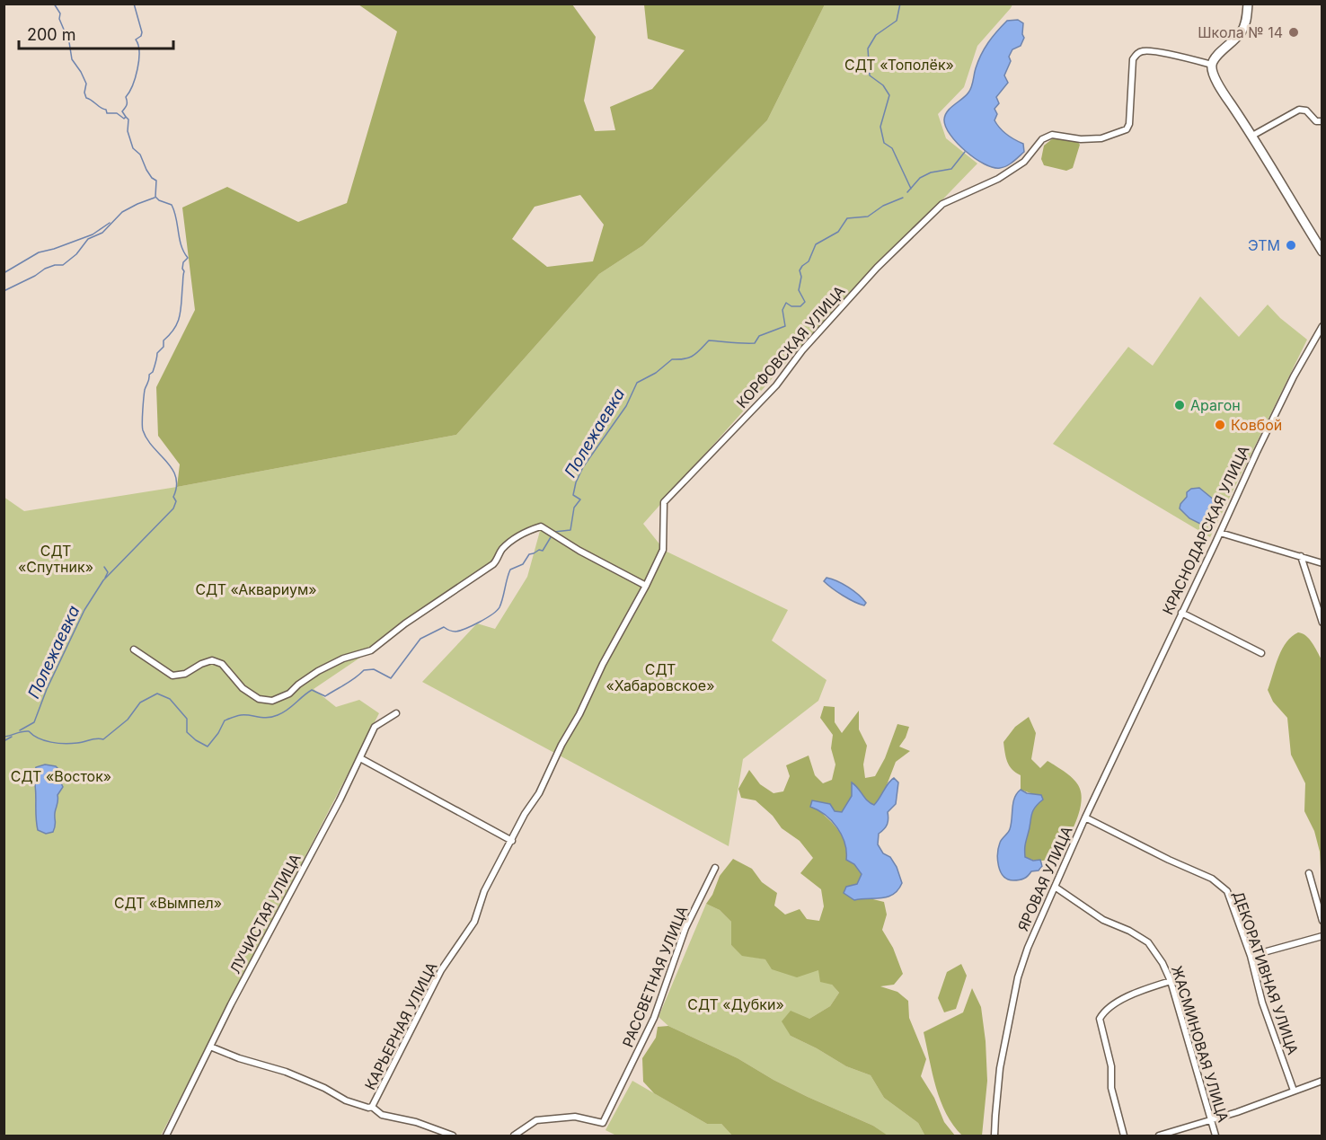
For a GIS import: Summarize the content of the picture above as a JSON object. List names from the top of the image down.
{
  "streets": {
    "street": [
      "КОРФОВСКАЯ УЛИЦА",
      "КРАСНОДАРСКАЯ УЛИЦА",
      "ЯРОВАЯ УЛИЦА",
      "ЛУЧИСТАЯ УЛИЦА",
      "ДЕКОРАТИВНАЯ УЛИЦА",
      "РАССВЕТНАЯ УЛИЦА",
      "КАРЬЕРНАЯ УЛИЦА",
      "ЖАСМИНОВАЯ УЛИЦА"
    ]
  },
  "crossings": [
    ["КОРФОВСКАЯ УЛИЦА", "КАРЬЕРНАЯ УЛИЦА"],
    ["КРАСНОДАРСКАЯ УЛИЦА", "ЯРОВАЯ УЛИЦА"],
    ["ЯРОВАЯ УЛИЦА", "ДЕКОРАТИВНАЯ УЛИЦА"],
    ["ЯРОВАЯ УЛИЦА", "ЖАСМИНОВАЯ УЛИЦА"],
    ["ЛУЧИСТАЯ УЛИЦА", "КАРЬЕРНАЯ УЛИЦА"]
  ],
  "water": ["Полежаевка"],
  "parks": [
    "СДТ «Тополёк»",
    "СДТ «Спутник»",
    "СДТ «Аквариум»",
    "СДТ «Хабаровское»",
    "СДТ «Восток»",
    "СДТ «Вымпел»",
    "СДТ «Дубки»"
  ],
  "places": [
    "Школа № 14",
    "ЭТМ",
    "Арагон",
    "Ковбой"
  ],
  "scale_bar": "200 m"
}
